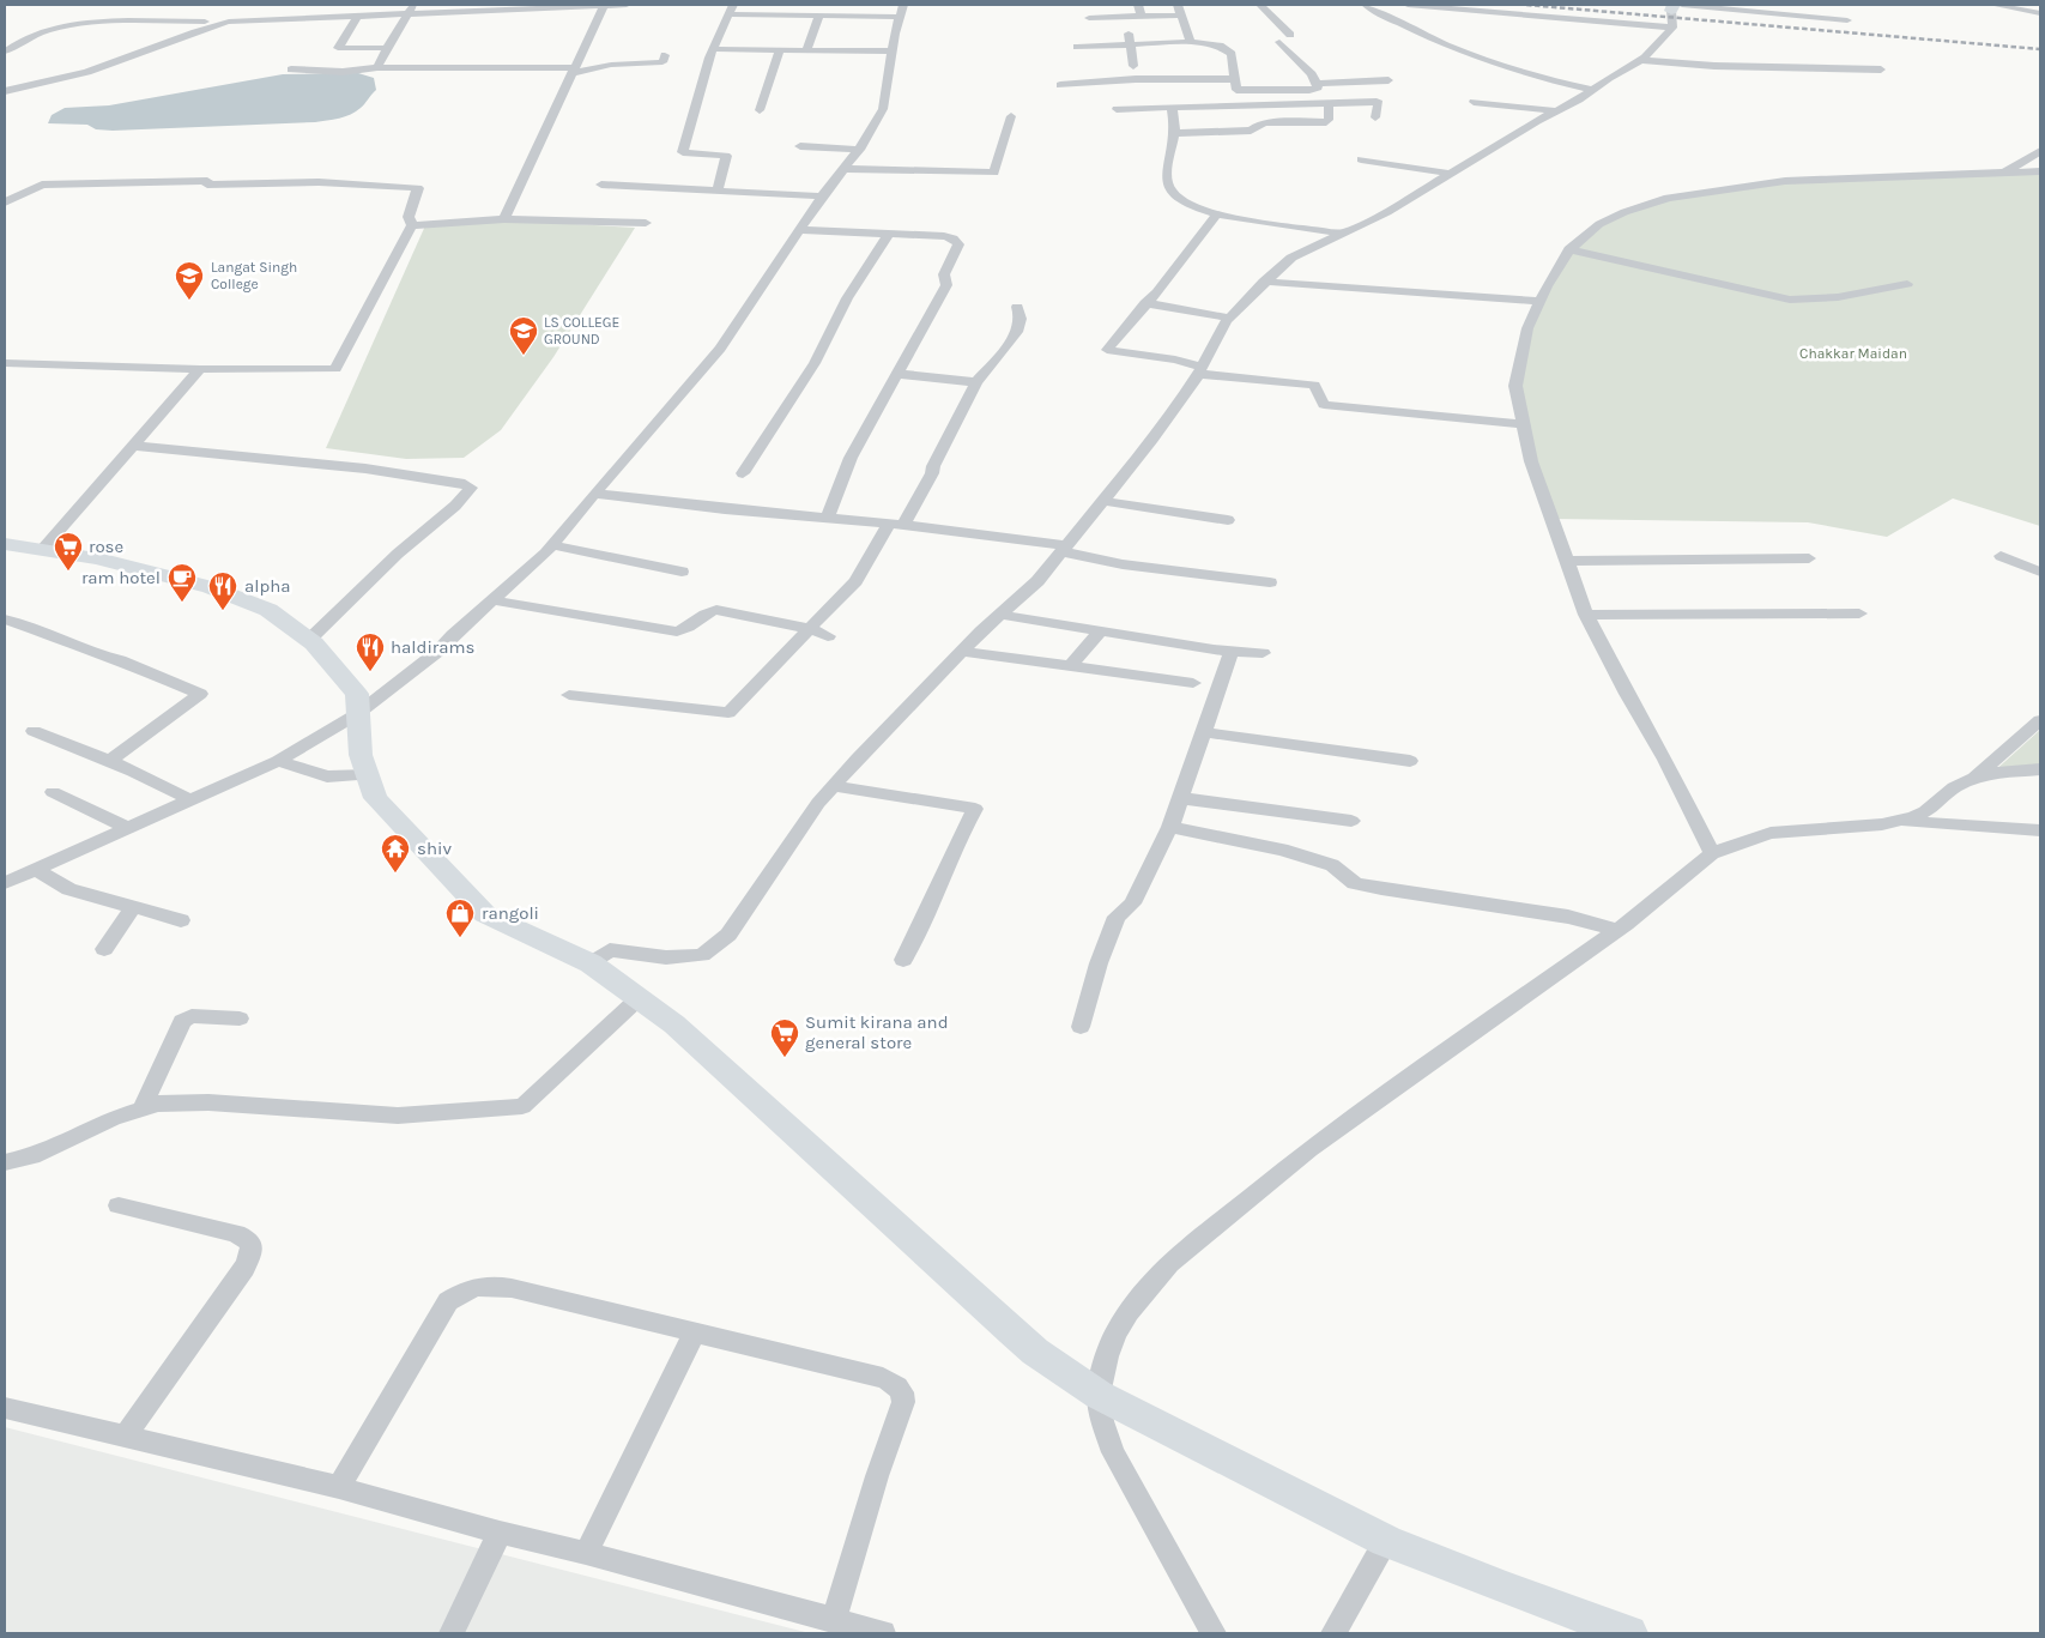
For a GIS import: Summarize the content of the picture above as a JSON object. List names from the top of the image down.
{
  "parks": ["Chakkar Maidan"],
  "places": {
    "school or university": ["Langat Singh College", "LS COLLEGE GROUND"],
    "supermarket": ["rose", "Sumit kirana and general store"],
    "cafe": ["ram hotel"],
    "restaurant": ["alpha", "haldirams"],
    "temple": ["shiv"],
    "shop": ["rangoli"]
  }
}
